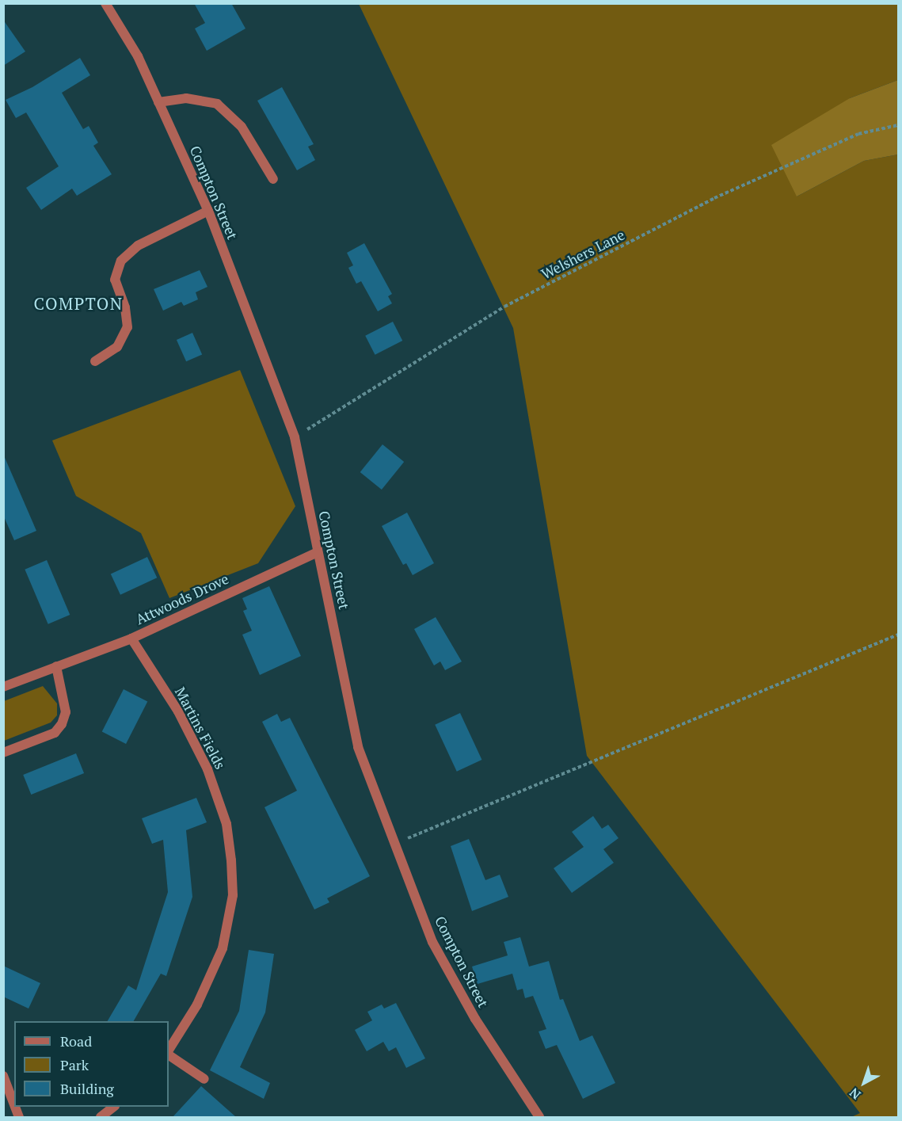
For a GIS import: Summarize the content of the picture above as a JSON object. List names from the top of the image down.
{
  "streets": {
    "street": ["Compton Street", "Attwoods Drove", "Martins Fields"],
    "path": ["Welshers Lane"]
  },
  "crossings": [
    ["Compton Street", "Welshers Lane"],
    ["Compton Street", "Attwoods Drove"],
    ["Attwoods Drove", "Martins Fields"]
  ],
  "districts": ["COMPTON"],
  "legend": ["Road", "Park", "Building"],
  "north": "bottom left"
}
